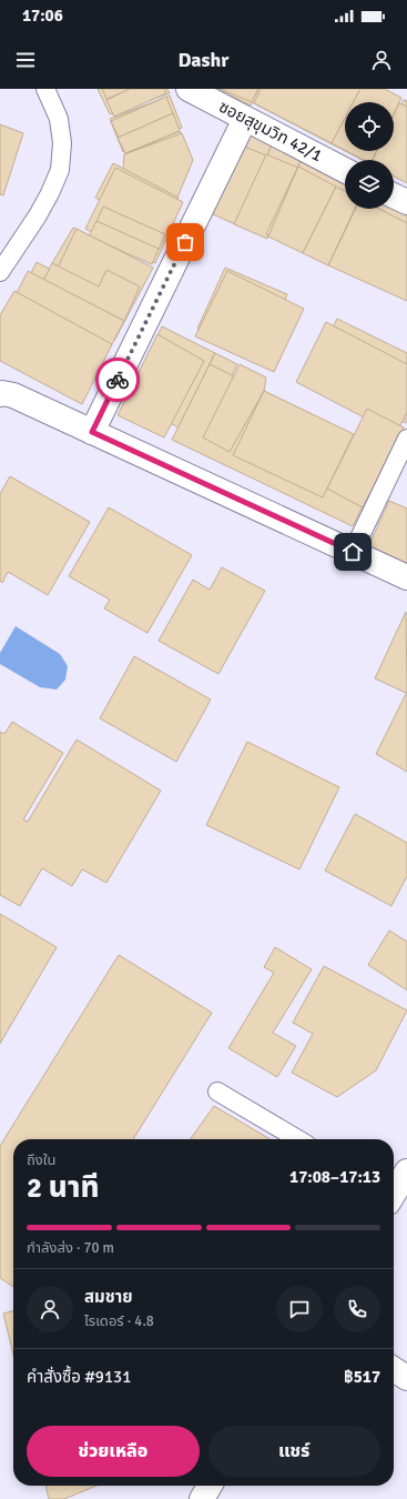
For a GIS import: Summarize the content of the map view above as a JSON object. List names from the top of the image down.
{
  "streets": {
    "street": ["ซอยสุขุมวิท 42/1"]
  },
  "page": {
    "status": "17:06",
    "header": "Dashr",
    "heading": ["2 นาที", "ถึงใน", "17:08–17:13"],
    "panel": [
      "สมชาย",
      "ไรเดอร์ · 4.8",
      "คำสั่งซื้อ #9131",
      "฿517"
    ],
    "bar": "กำลังส่ง · 70 m",
    "buttons": ["ช่วยเหลือ", "แชร์"]
  }
}
